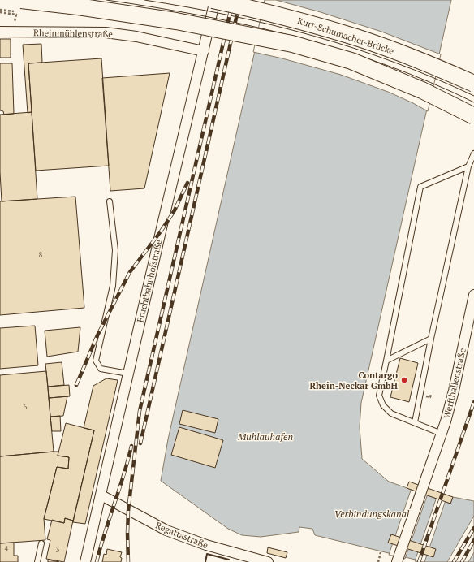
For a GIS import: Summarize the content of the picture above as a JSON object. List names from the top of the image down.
{
  "streets": {
    "highway": ["Kurt-Schumacher-Brücke"],
    "street": [
      "Rheinmühlenstraße",
      "Fruchtbahnhofstraße",
      "Werfthallenstraße",
      "Regattastraße"
    ]
  },
  "crossings": [
    ["Rheinmühlenstraße", "Fruchtbahnhofstraße"],
    ["Kurt-Schumacher-Brücke", "Fruchtbahnhofstraße"],
    ["Fruchtbahnhofstraße", "Regattastraße"]
  ],
  "water": ["Mühlauhafen", "Verbindungskanal"],
  "places": ["Contargo Rhein-Neckar GmbH"],
  "house_numbers": [
    "8",
    "6",
    "4",
    "3"
  ]
}
